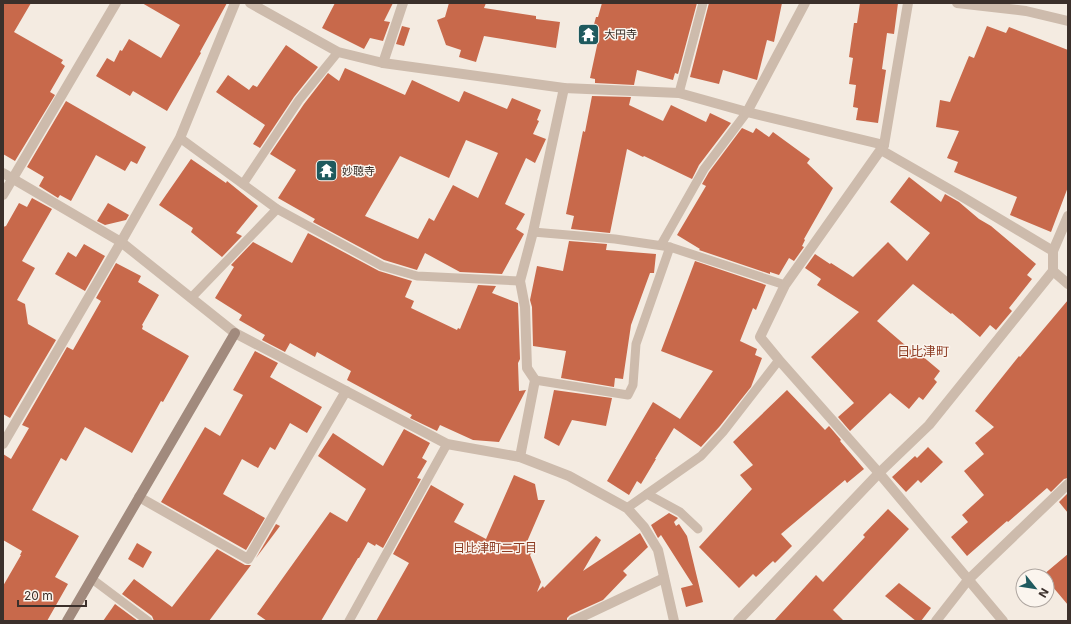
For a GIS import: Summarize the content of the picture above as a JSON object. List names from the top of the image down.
{
  "districts": ["日比津町", "日比津町二丁目"],
  "places": {
    "temple": ["大円寺", "妙聴寺"]
  },
  "scale_bar": "20 m",
  "north": "bottom right"
}
